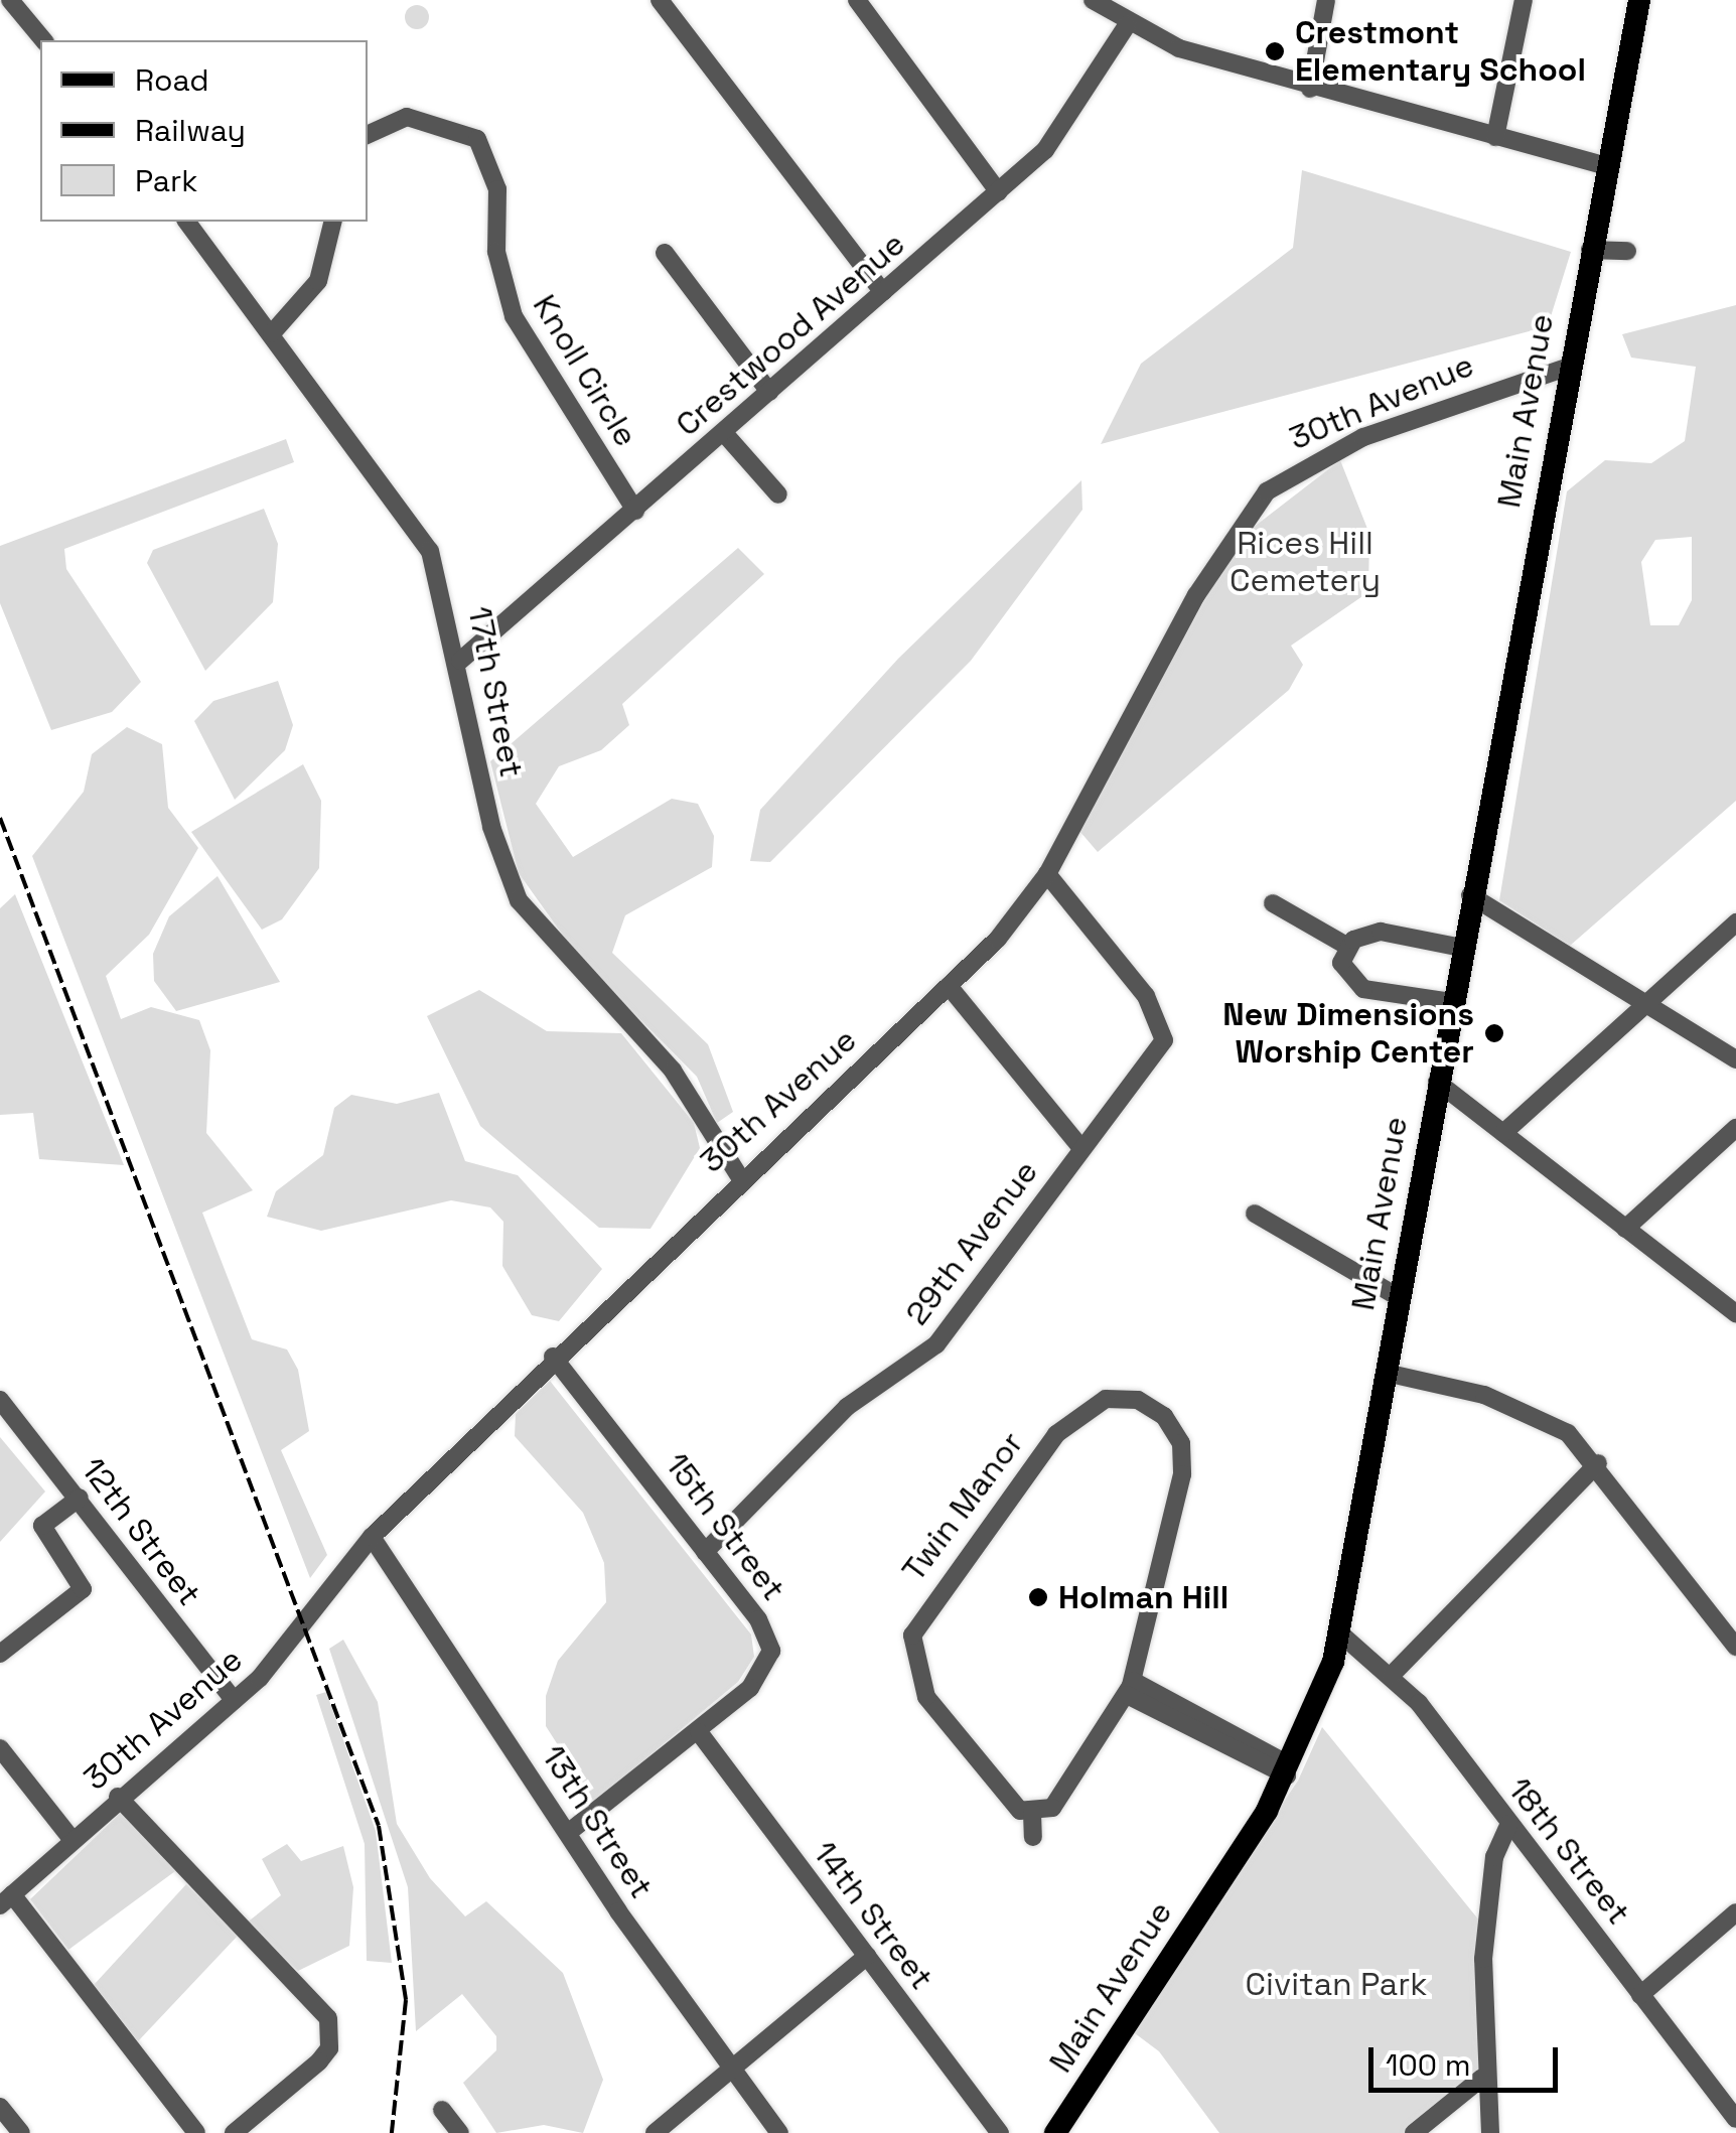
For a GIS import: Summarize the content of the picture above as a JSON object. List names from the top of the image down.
{
  "streets": {
    "main road": ["Main Avenue"],
    "street": [
      "Crestwood Avenue",
      "Knoll Circle",
      "30th Avenue",
      "17th Street",
      "29th Avenue",
      "Twin Manor",
      "15th Street",
      "12th Street",
      "13th Street",
      "18th Street",
      "14th Street"
    ]
  },
  "crossings": [
    ["Crestwood Avenue", "Knoll Circle"],
    ["Crestwood Avenue", "17th Street"],
    ["30th Avenue", "Main Avenue"],
    ["30th Avenue", "17th Street"],
    ["30th Avenue", "29th Avenue"],
    ["30th Avenue", "15th Street"],
    ["30th Avenue", "12th Street"],
    ["30th Avenue", "13th Street"],
    ["Main Avenue", "18th Street"],
    ["29th Avenue", "15th Street"],
    ["15th Street", "14th Street"]
  ],
  "parks": ["Rices Hill Cemetery", "Civitan Park"],
  "places": ["Crestmont Elementary School", "New Dimensions Worship Center", "Holman Hill"],
  "legend": ["Road", "Railway", "Park"],
  "scale_bar": "100 m"
}
